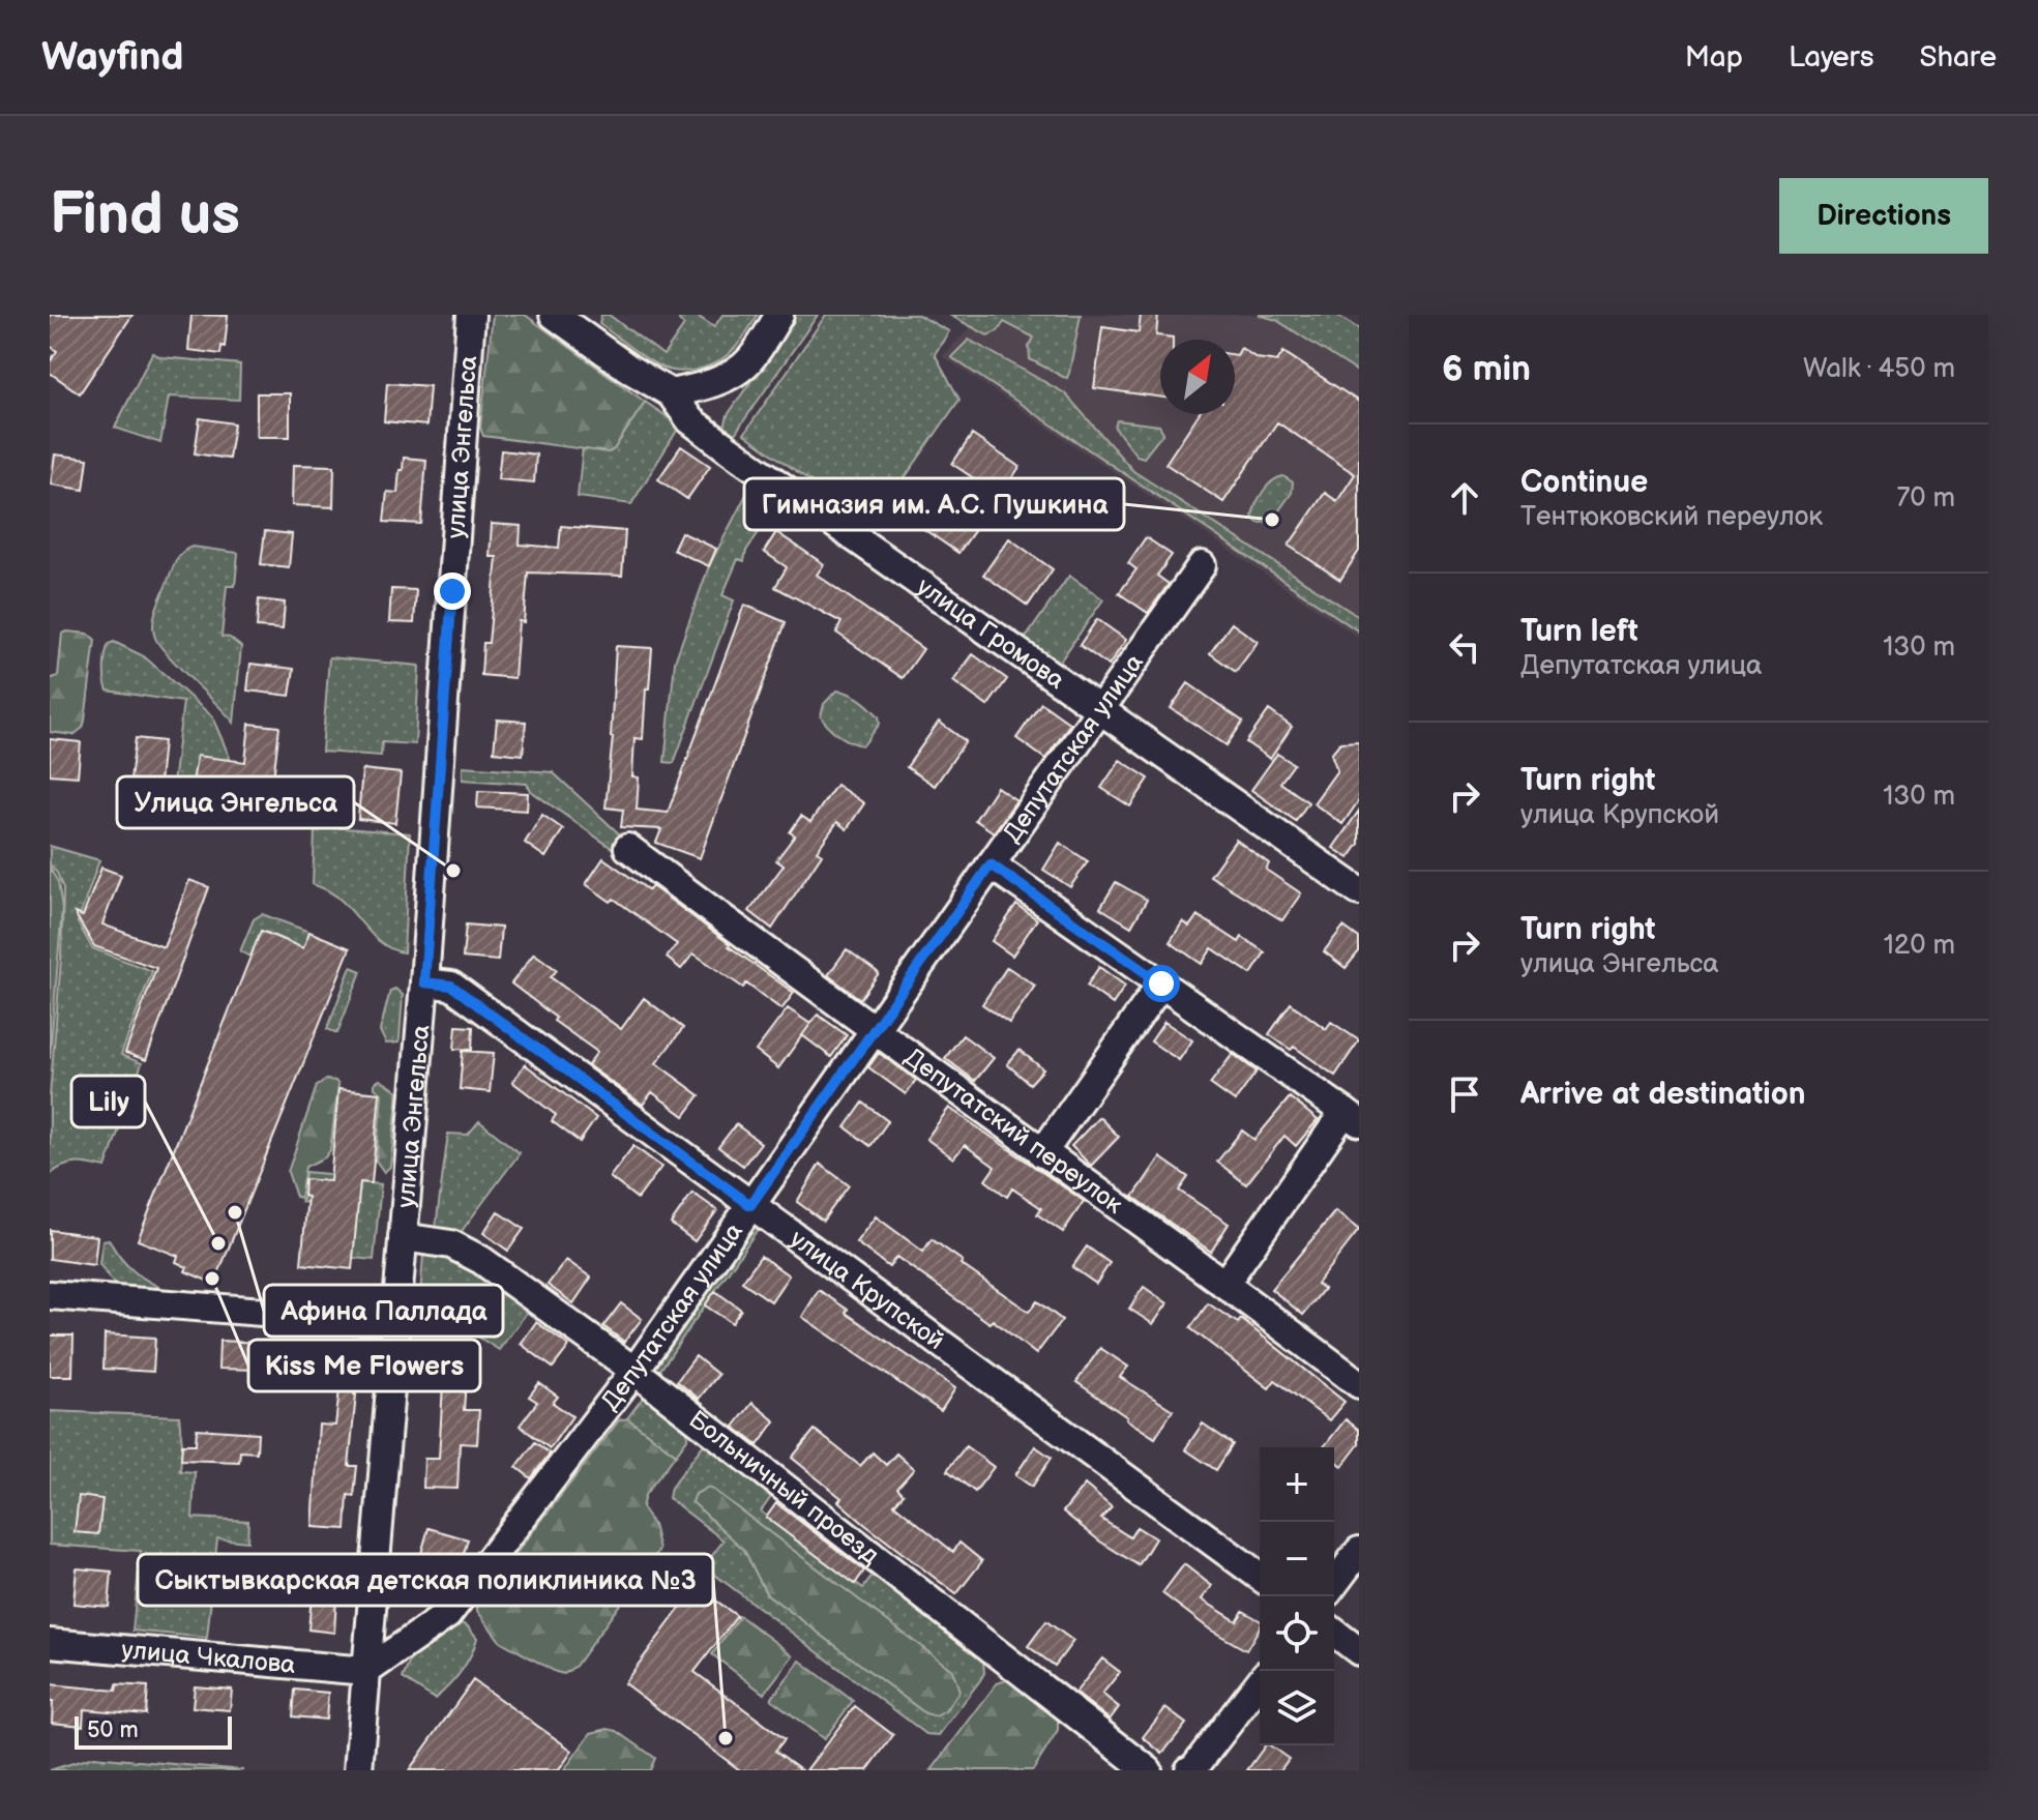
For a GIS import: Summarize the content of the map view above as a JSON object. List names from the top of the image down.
{
  "streets": {
    "street": [
      "улица Энгельса",
      "улица Громова",
      "Депутатская улица",
      "Депутатский переулок",
      "улица Крупской",
      "Больничный проезд",
      "улица Чкалова"
    ]
  },
  "crossings": [
    ["улица Энгельса", "Депутатская улица"],
    ["улица Энгельса", "улица Крупской"],
    ["улица Энгельса", "Больничный проезд"],
    ["улица Энгельса", "улица Чкалова"],
    ["улица Громова", "Депутатская улица"],
    ["Депутатская улица", "Депутатский переулок"],
    ["Депутатская улица", "улица Крупской"],
    ["Депутатская улица", "Больничный проезд"],
    ["Депутатская улица", "улица Чкалова"]
  ],
  "places": [
    "Гимназия им. А.С. Пушкина",
    "Улица Энгельса",
    "Афина Паллада",
    "Lily",
    "Kiss Me Flowers",
    "Сыктывкарская детская поликлиника №3"
  ],
  "scale_bar": "50 m",
  "north": "top right",
  "page": {
    "header": "Wayfind",
    "nav": ["Map", "Layers", "Share"],
    "buttons": "Directions",
    "title": "Find us",
    "heading": ["6 min", "Walk · 450 m"],
    "list": [
      ["Continue", "Тентюковский переулок", "70 m"],
      ["Turn left", "Депутатская улица", "130 m"],
      ["Turn right", "улица Крупской", "130 m"],
      ["Turn right", "улица Энгельса", "120 m"],
      "Arrive at destination"
    ],
    "map_buttons": ["+", "−"],
    "scale": "50 m"
  }
}
